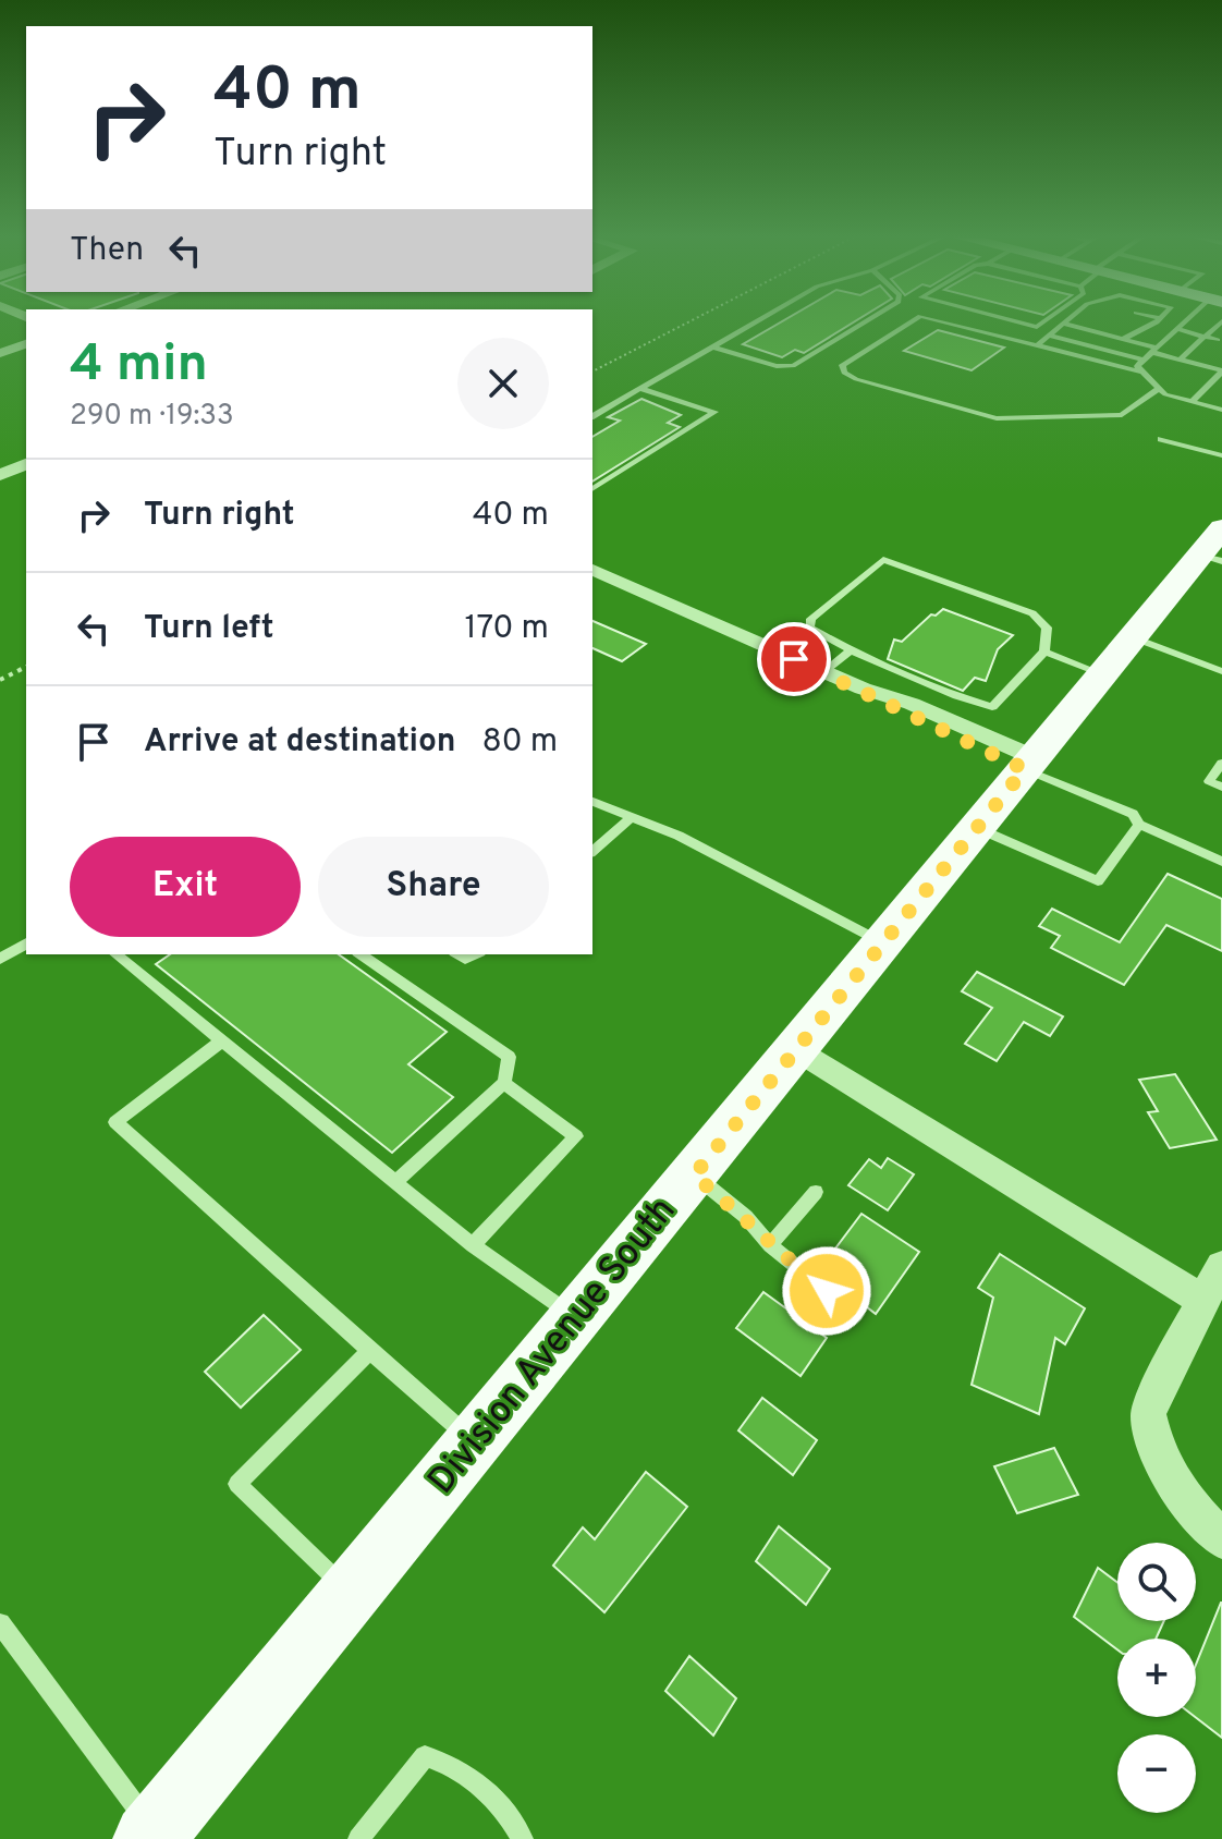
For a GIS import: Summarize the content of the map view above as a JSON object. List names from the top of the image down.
{
  "streets": {
    "main road": ["Division Avenue South"]
  },
  "page": {
    "turn": ["40 m", "Turn right"],
    "then": "Then",
    "heading": ["4 min", "290 m · 19:33"],
    "list": [
      {
        "name": "Turn right",
        "value": "40 m"
      },
      {
        "name": "Turn left",
        "value": "170 m"
      },
      {
        "name": "Arrive at destination",
        "value": "80 m"
      }
    ],
    "buttons": ["Exit", "Share"],
    "map_buttons": ["+", "−"]
  }
}
